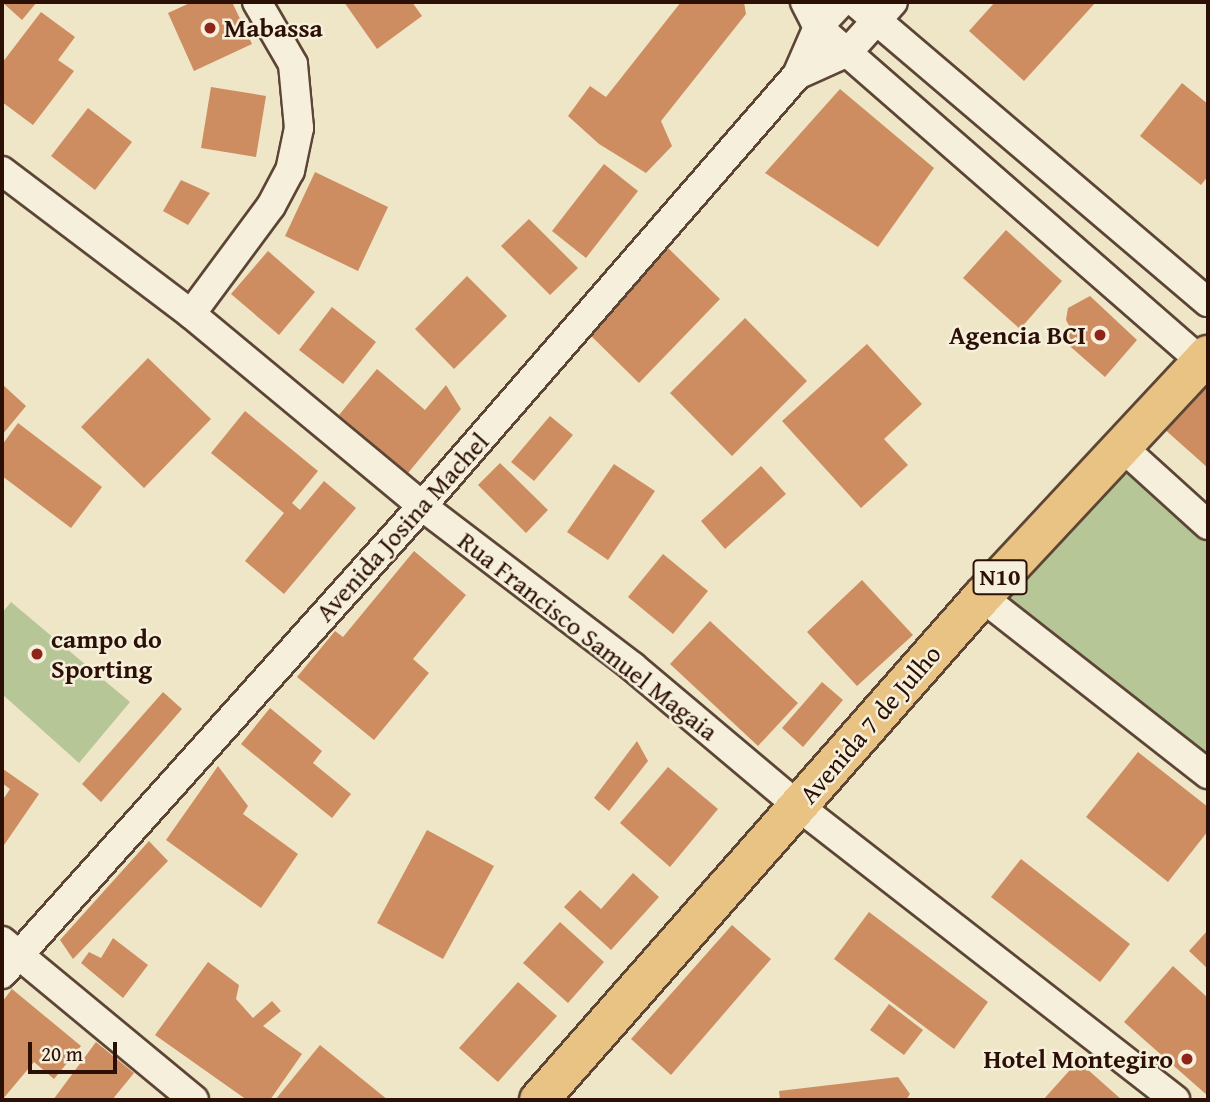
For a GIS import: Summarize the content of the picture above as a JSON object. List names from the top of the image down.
{
  "streets": {
    "main road": ["N10", "Avenida 7 de Julho"],
    "street": ["Avenida Josina Machel", "Rua Francisco Samuel Magaia"]
  },
  "crossings": [
    ["Avenida Josina Machel", "Rua Francisco Samuel Magaia"],
    ["Rua Francisco Samuel Magaia", "Avenida 7 de Julho"]
  ],
  "places": [
    "Mabassa",
    "Agencia BCI",
    "campo do Sporting",
    "Hotel Montegiro"
  ],
  "scale_bar": "20 m"
}
